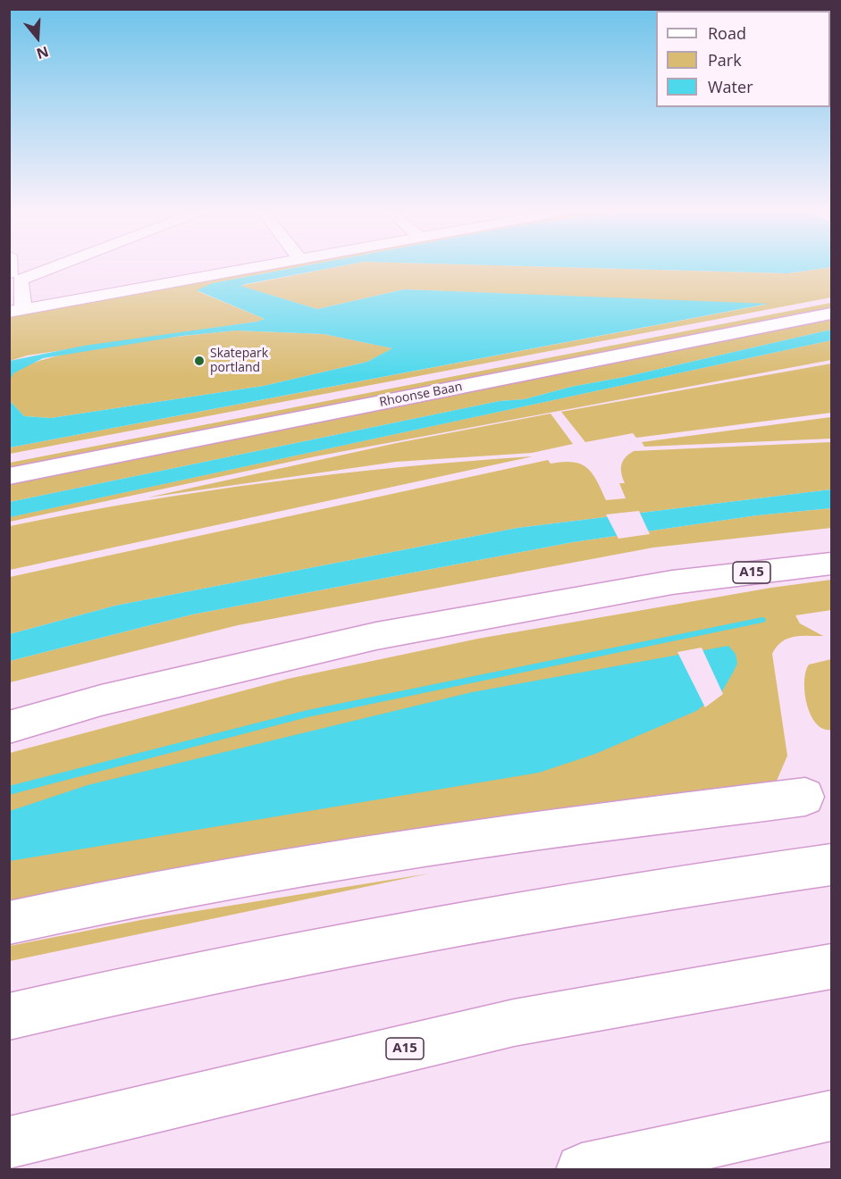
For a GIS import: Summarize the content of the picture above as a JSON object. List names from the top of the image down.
{
  "streets": {
    "main road": ["Rhoonse Baan", "A15"]
  },
  "places": ["Skatepark portland"],
  "legend": ["Road", "Park", "Water"],
  "north": "bottom"
}
